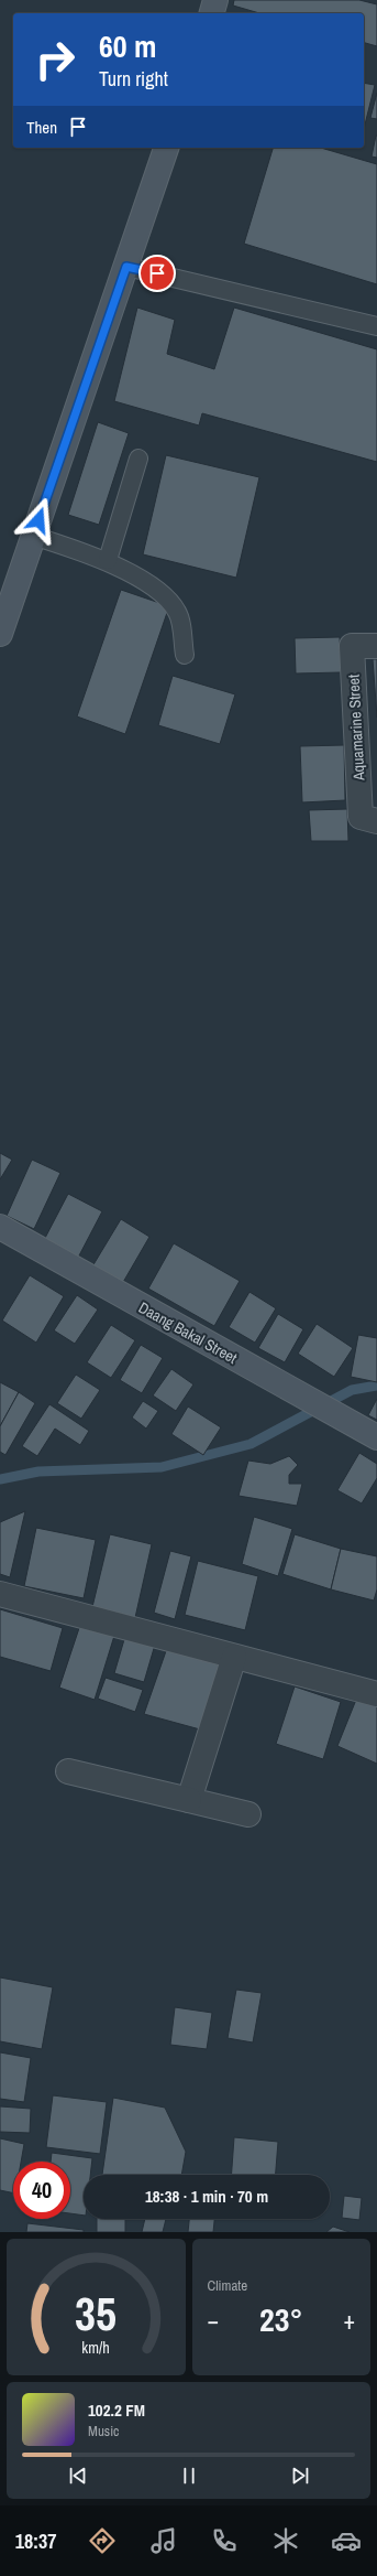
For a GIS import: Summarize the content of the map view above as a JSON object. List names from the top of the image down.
{
  "streets": {
    "street": ["Aquamarine Street", "Daang Bakal Street"]
  },
  "page": {
    "turn": ["60 m", "Turn right"],
    "then": "Then",
    "limit": "40",
    "trip": "18:38 · 1 min · 70 m",
    "tile": "Climate",
    "heat": ["−", "23°", "+"],
    "song": ["102.2 FM", "Music"],
    "tabs": "18:37",
    "gauge": ["35", "km/h"]
  }
}
